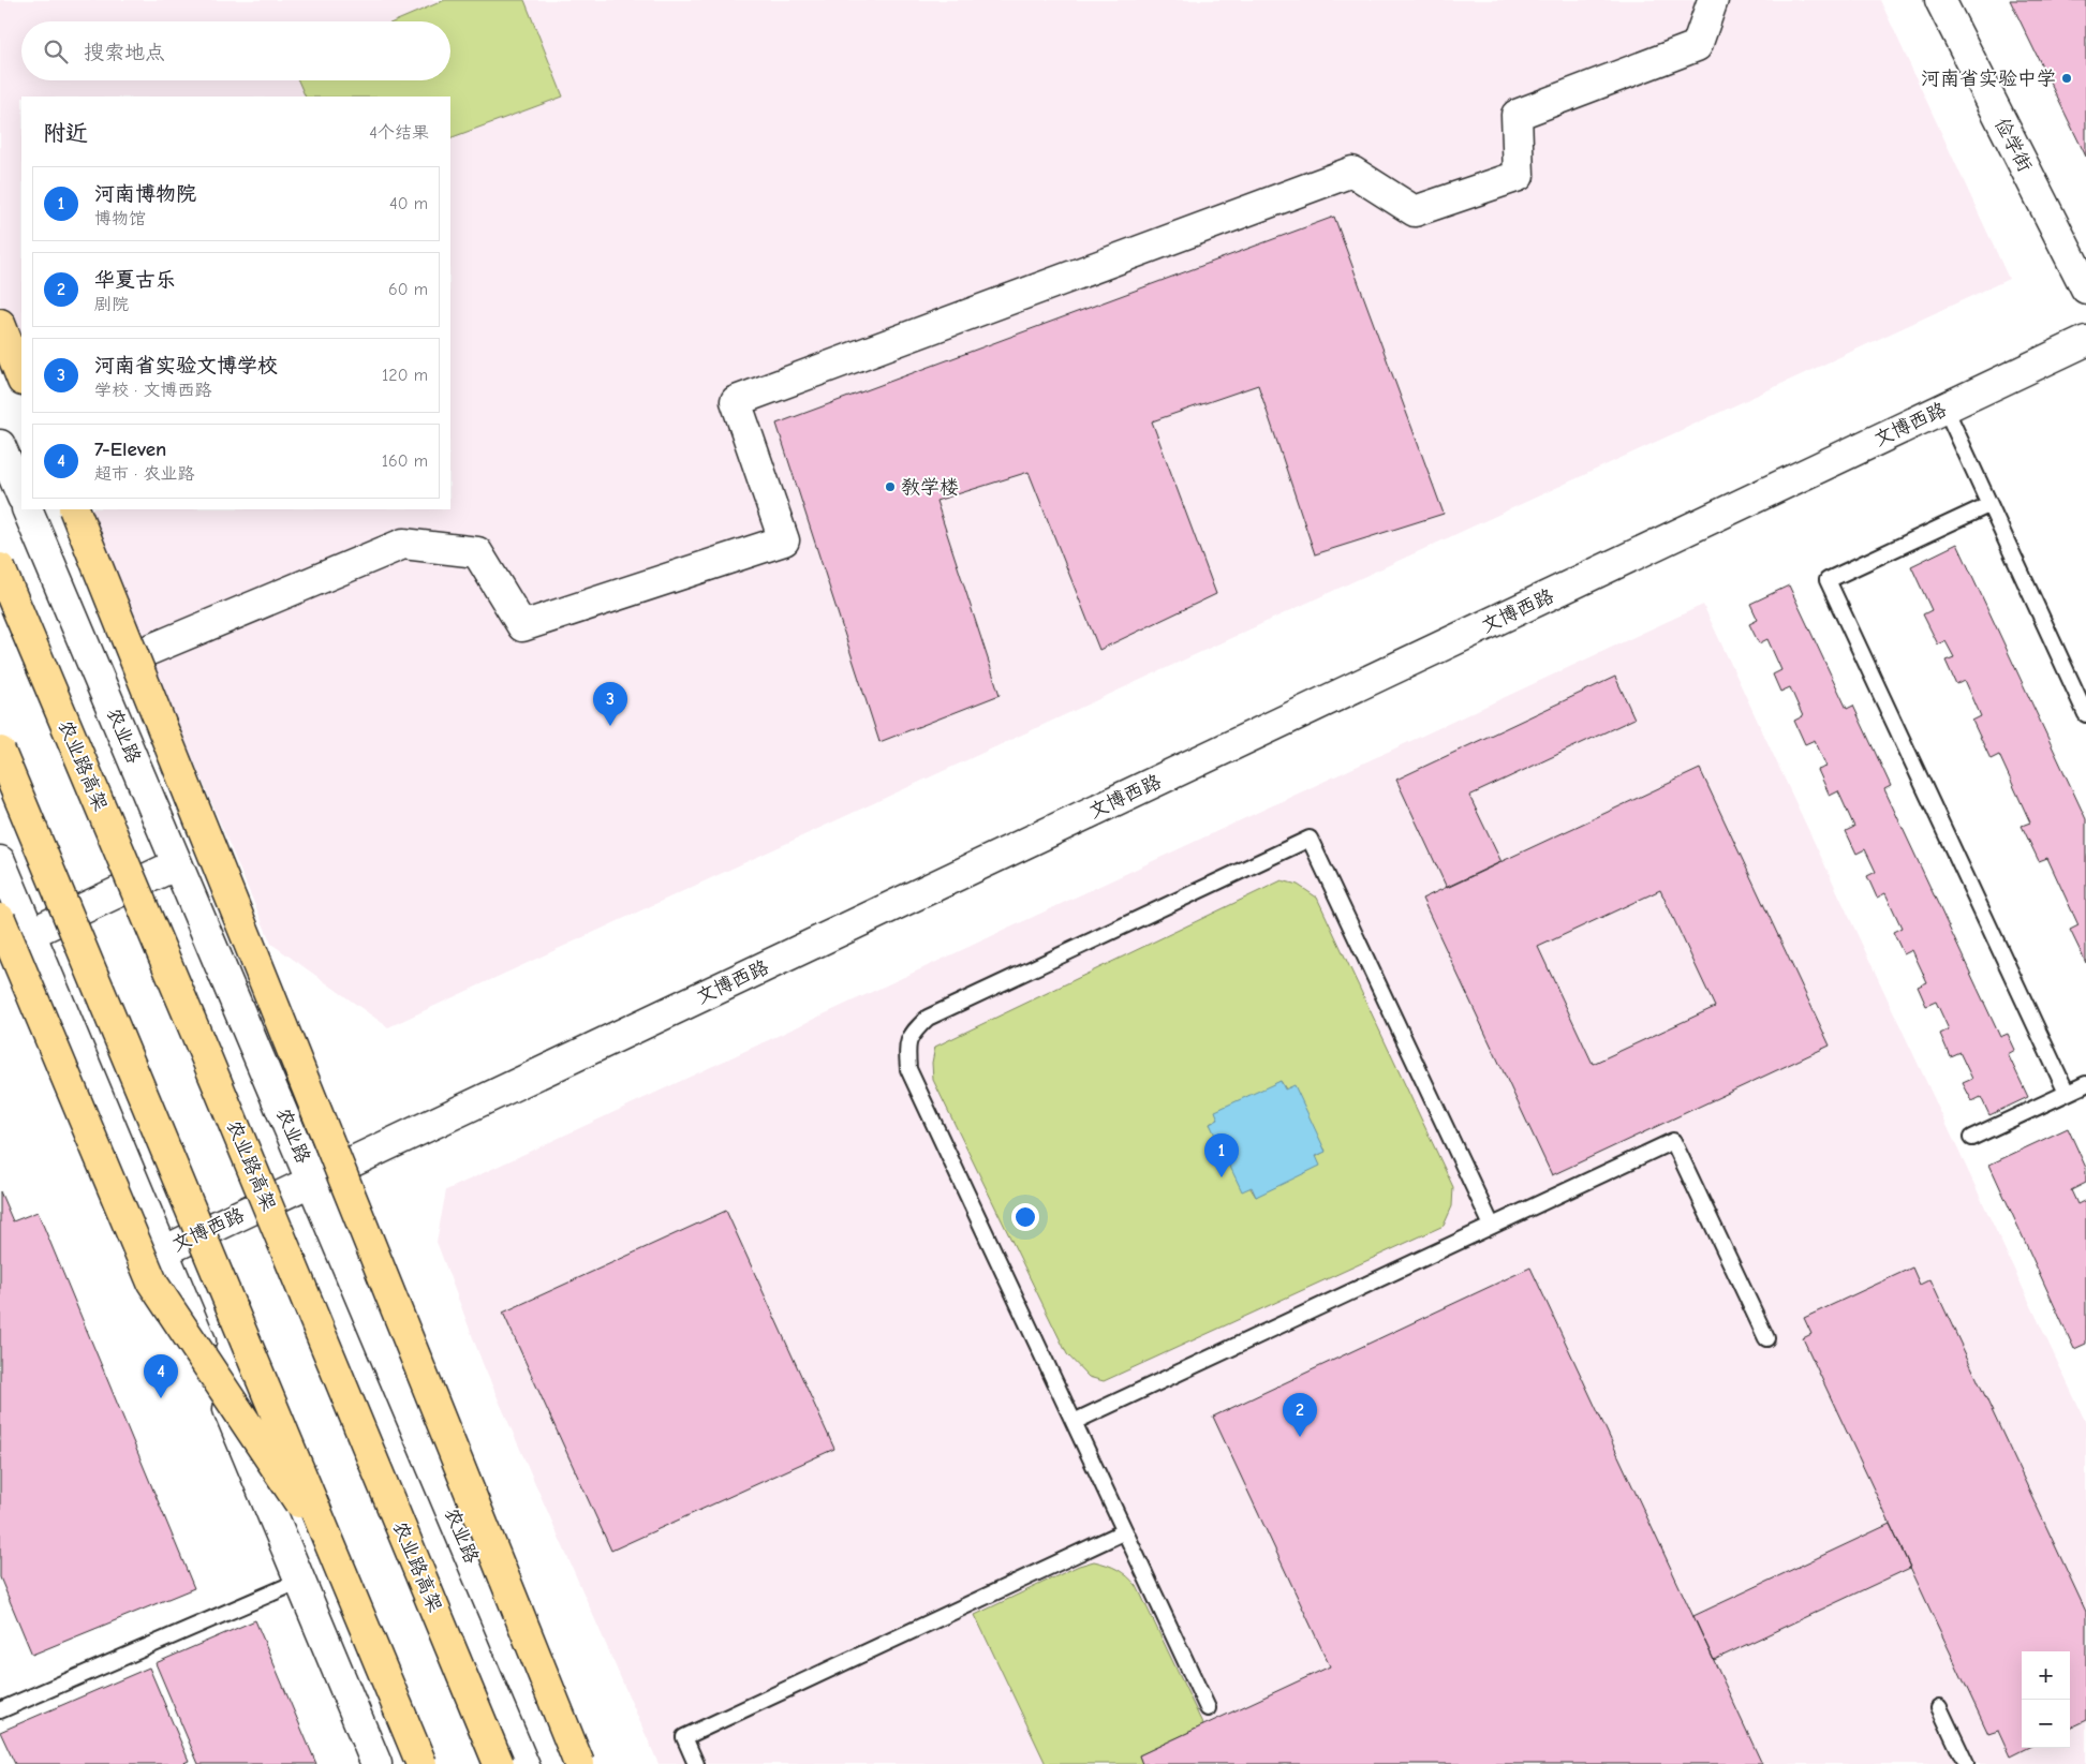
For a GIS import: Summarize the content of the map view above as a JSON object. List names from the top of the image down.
{
  "streets": {
    "highway": ["农业路高架"],
    "street": ["俭学街", "文博西路", "农业路"]
  },
  "crossings": [
    ["文博西路", "农业路"]
  ],
  "places": ["河南省实验中学", "教学楼"],
  "page": {
    "search": "搜索地点",
    "heading": ["附近", "4个结果"],
    "list": [
      {
        "mark": "1",
        "name": "河南博物院",
        "note": "博物馆",
        "value": "40 m"
      },
      {
        "mark": "2",
        "name": "华夏古乐",
        "note": "剧院",
        "value": "60 m"
      },
      {
        "mark": "3",
        "name": "河南省实验文博学校",
        "note": "学校 · 文博西路",
        "value": "120 m"
      },
      {
        "mark": "4",
        "name": "7-Eleven",
        "note": "超市 · 农业路",
        "value": "160 m"
      }
    ],
    "pins": [
      "3",
      "1",
      "4",
      "2"
    ],
    "map_buttons": ["+", "−"]
  }
}
